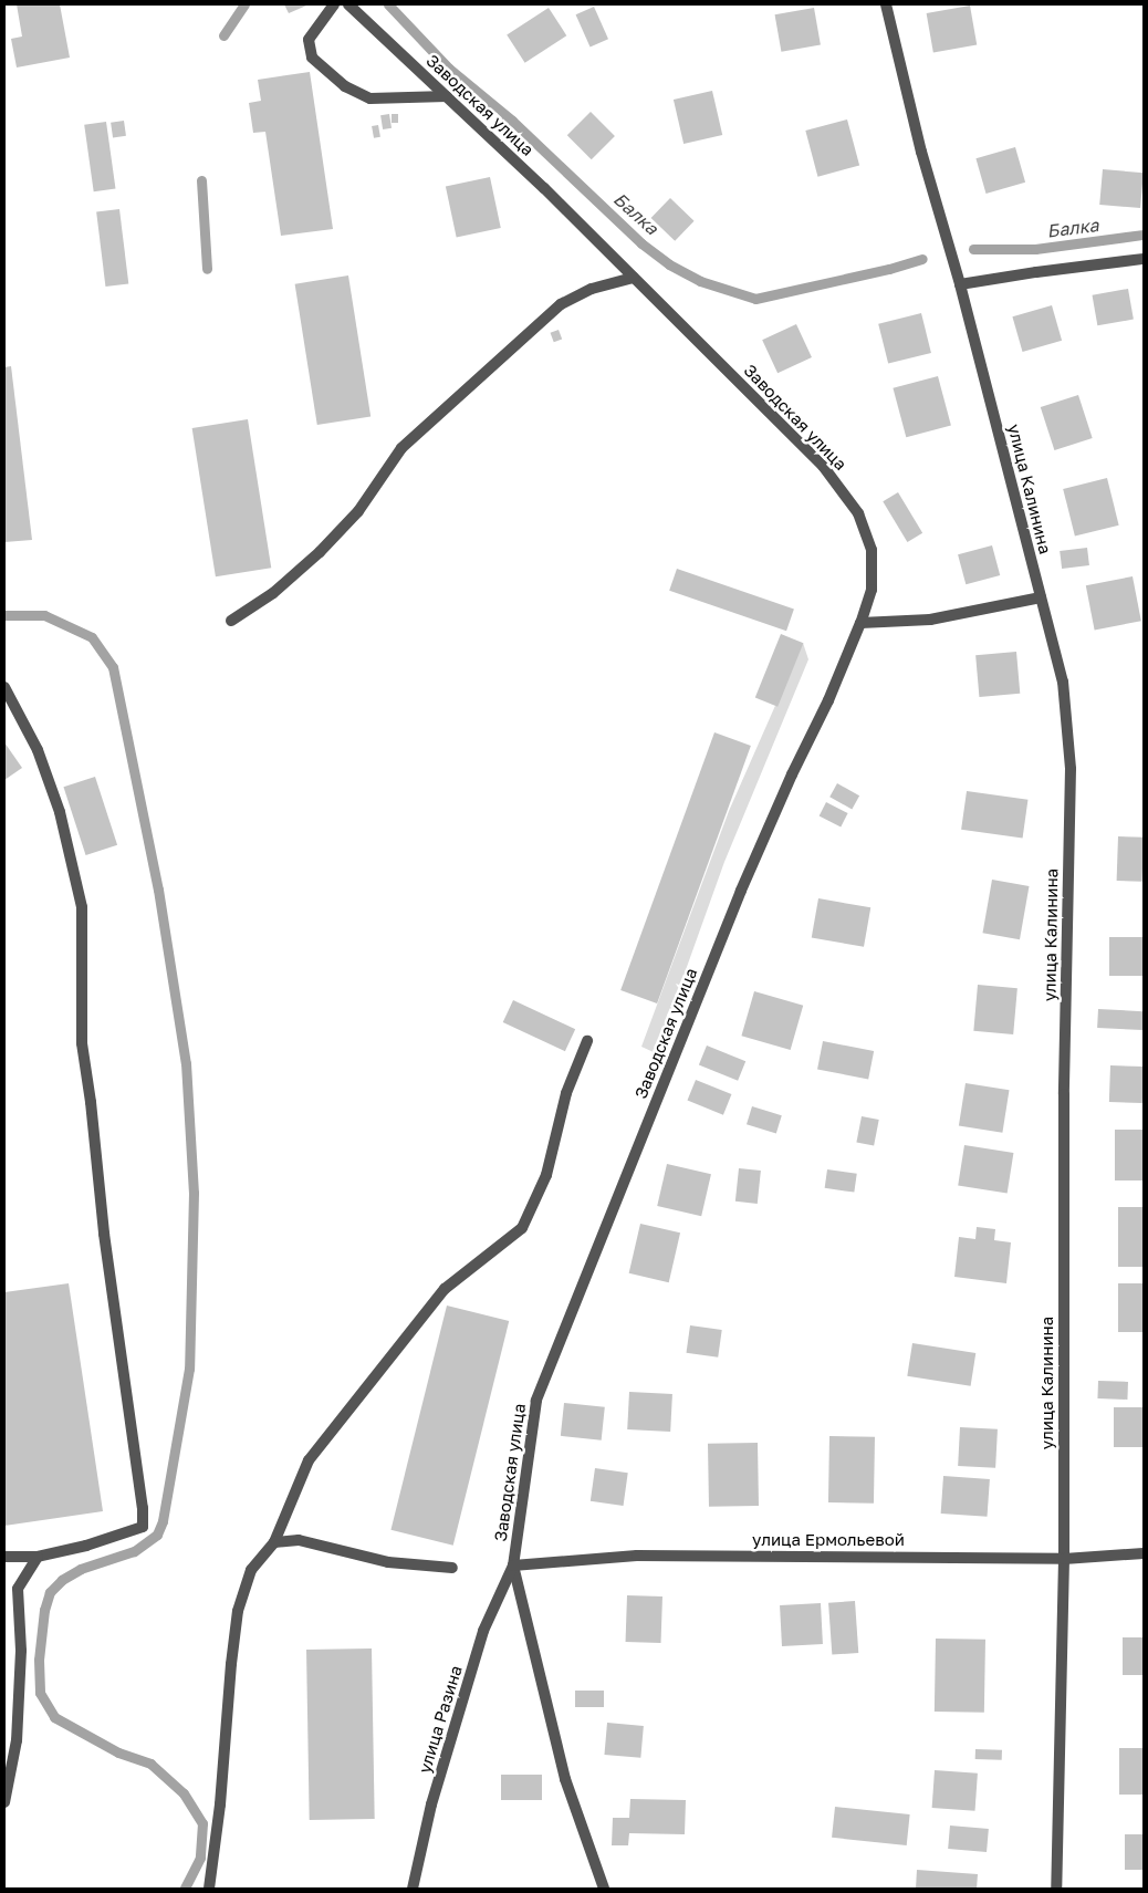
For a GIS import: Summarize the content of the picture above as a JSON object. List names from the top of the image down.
{
  "streets": {
    "street": [
      "Заводская улица",
      "улица Калинина",
      "улица Ермольевой",
      "улица Разина"
    ]
  },
  "crossings": [
    ["Заводская улица", "улица Ермольевой"],
    ["Заводская улица", "улица Разина"],
    ["улица Калинина", "улица Ермольевой"],
    ["улица Ермольевой", "улица Разина"]
  ],
  "water": ["Балка"]
}
